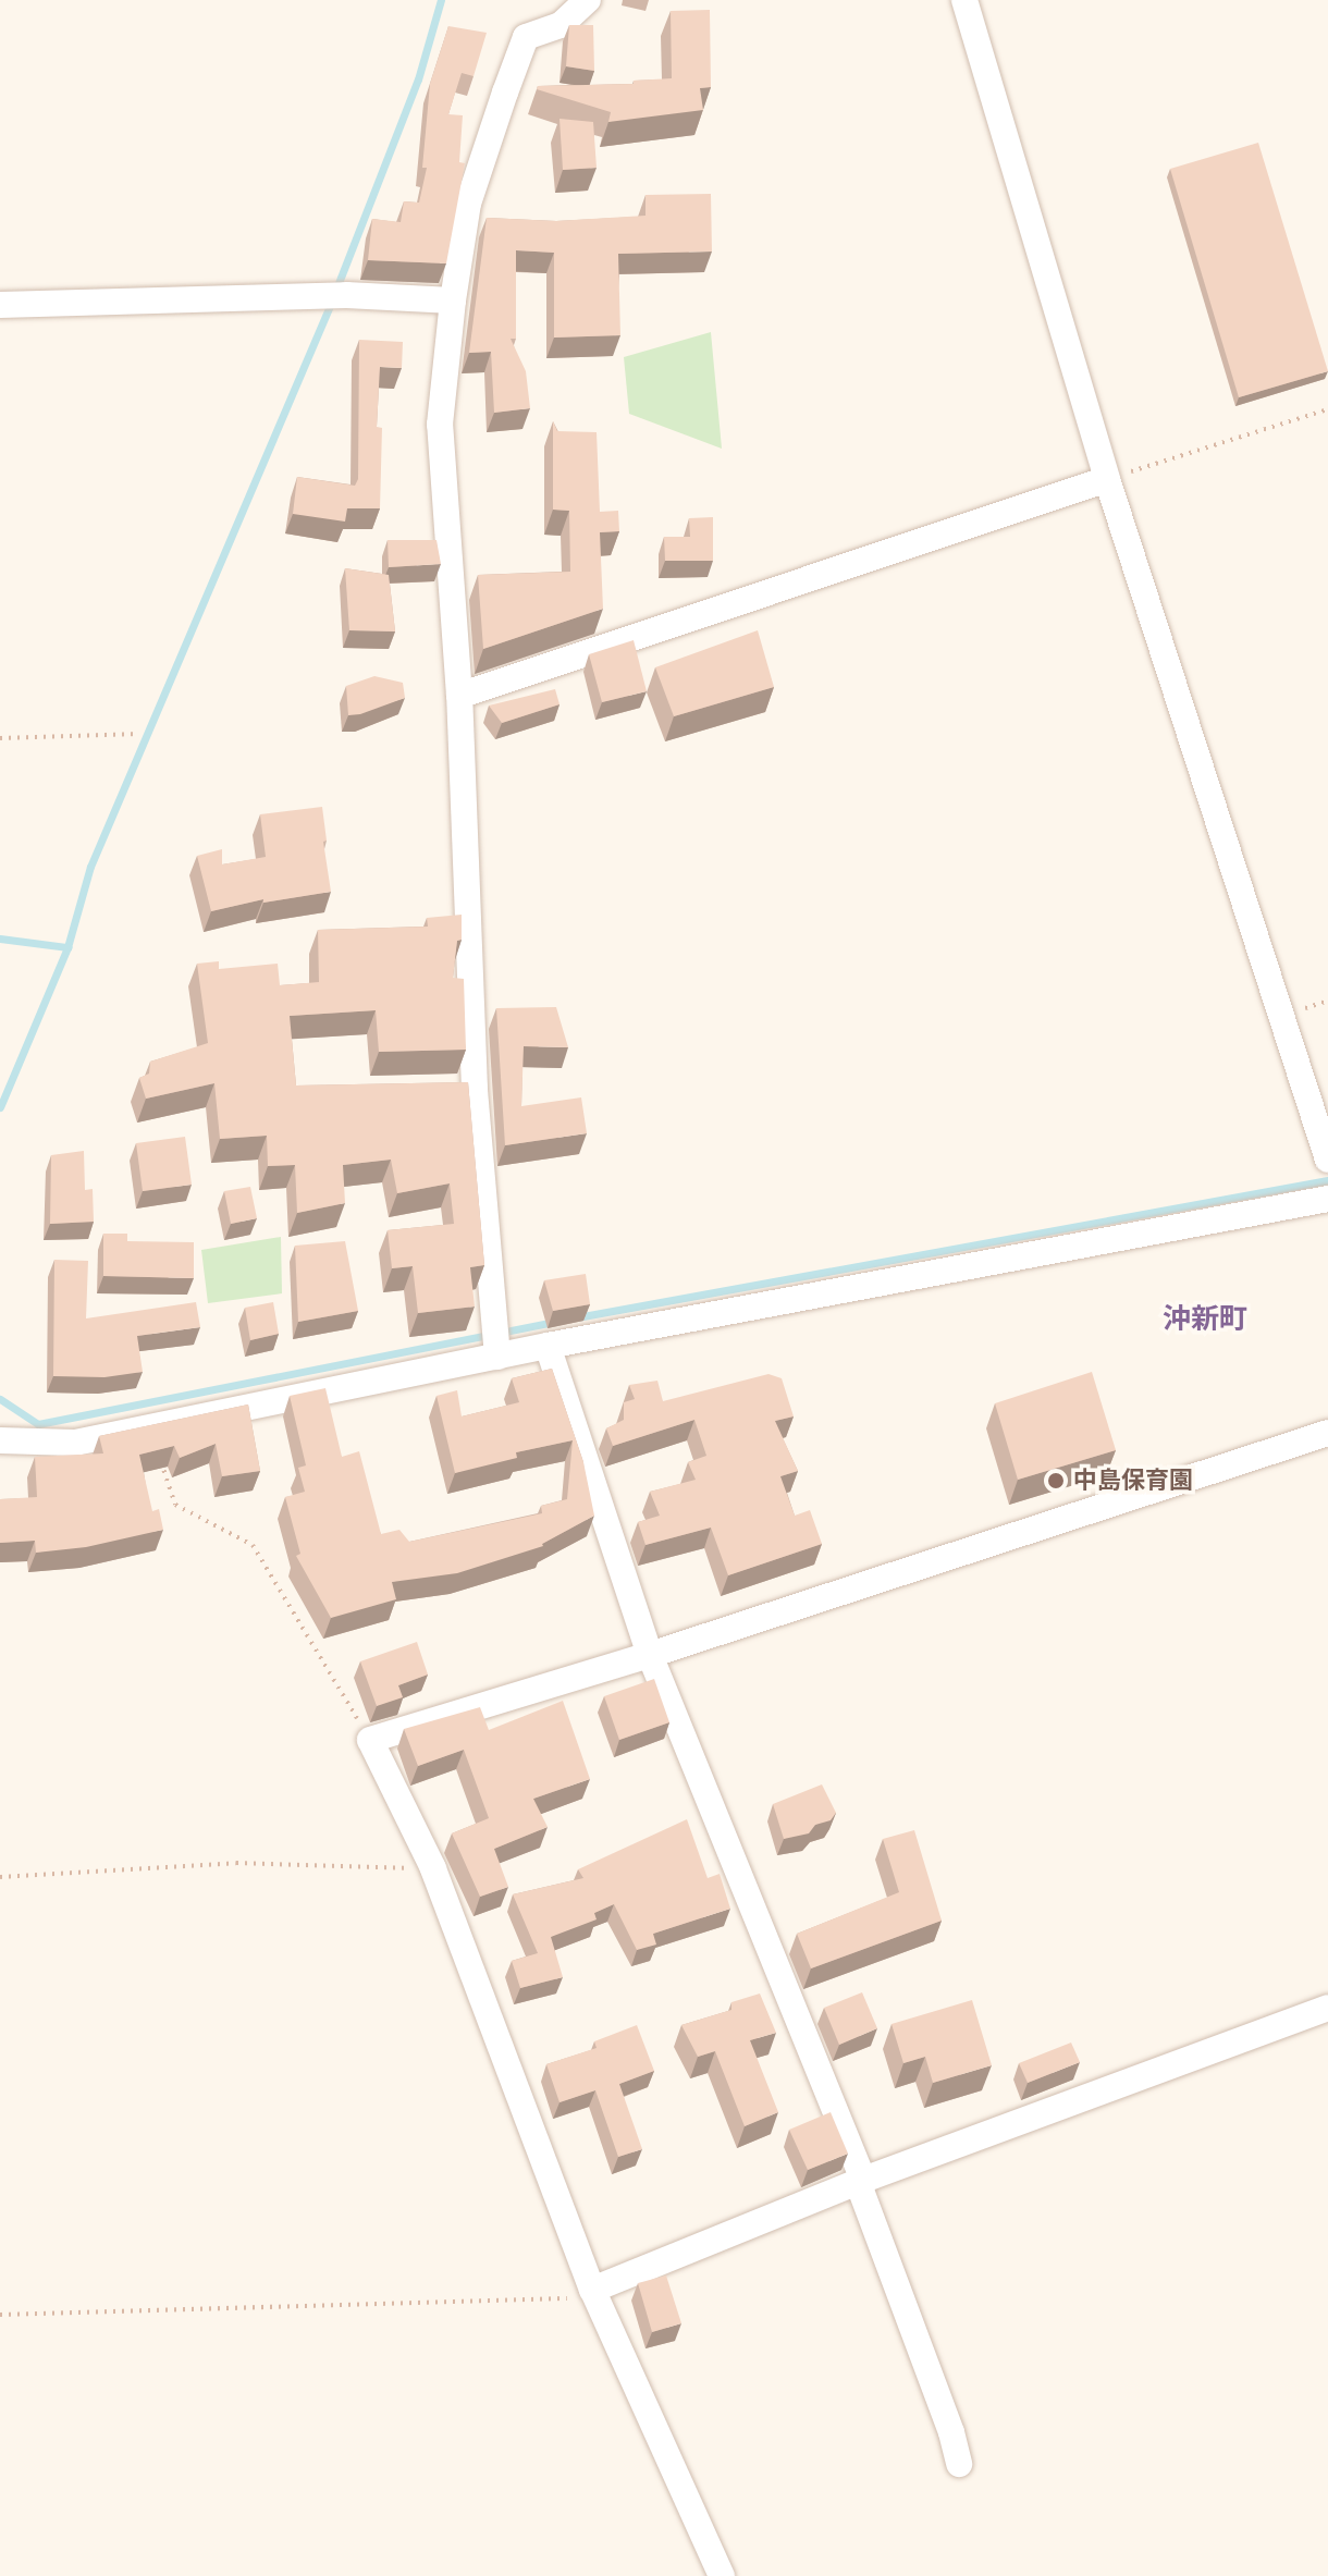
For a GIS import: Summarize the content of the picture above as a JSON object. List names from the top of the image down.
{
  "districts": ["沖新町"],
  "places": ["中島保育園"]
}
